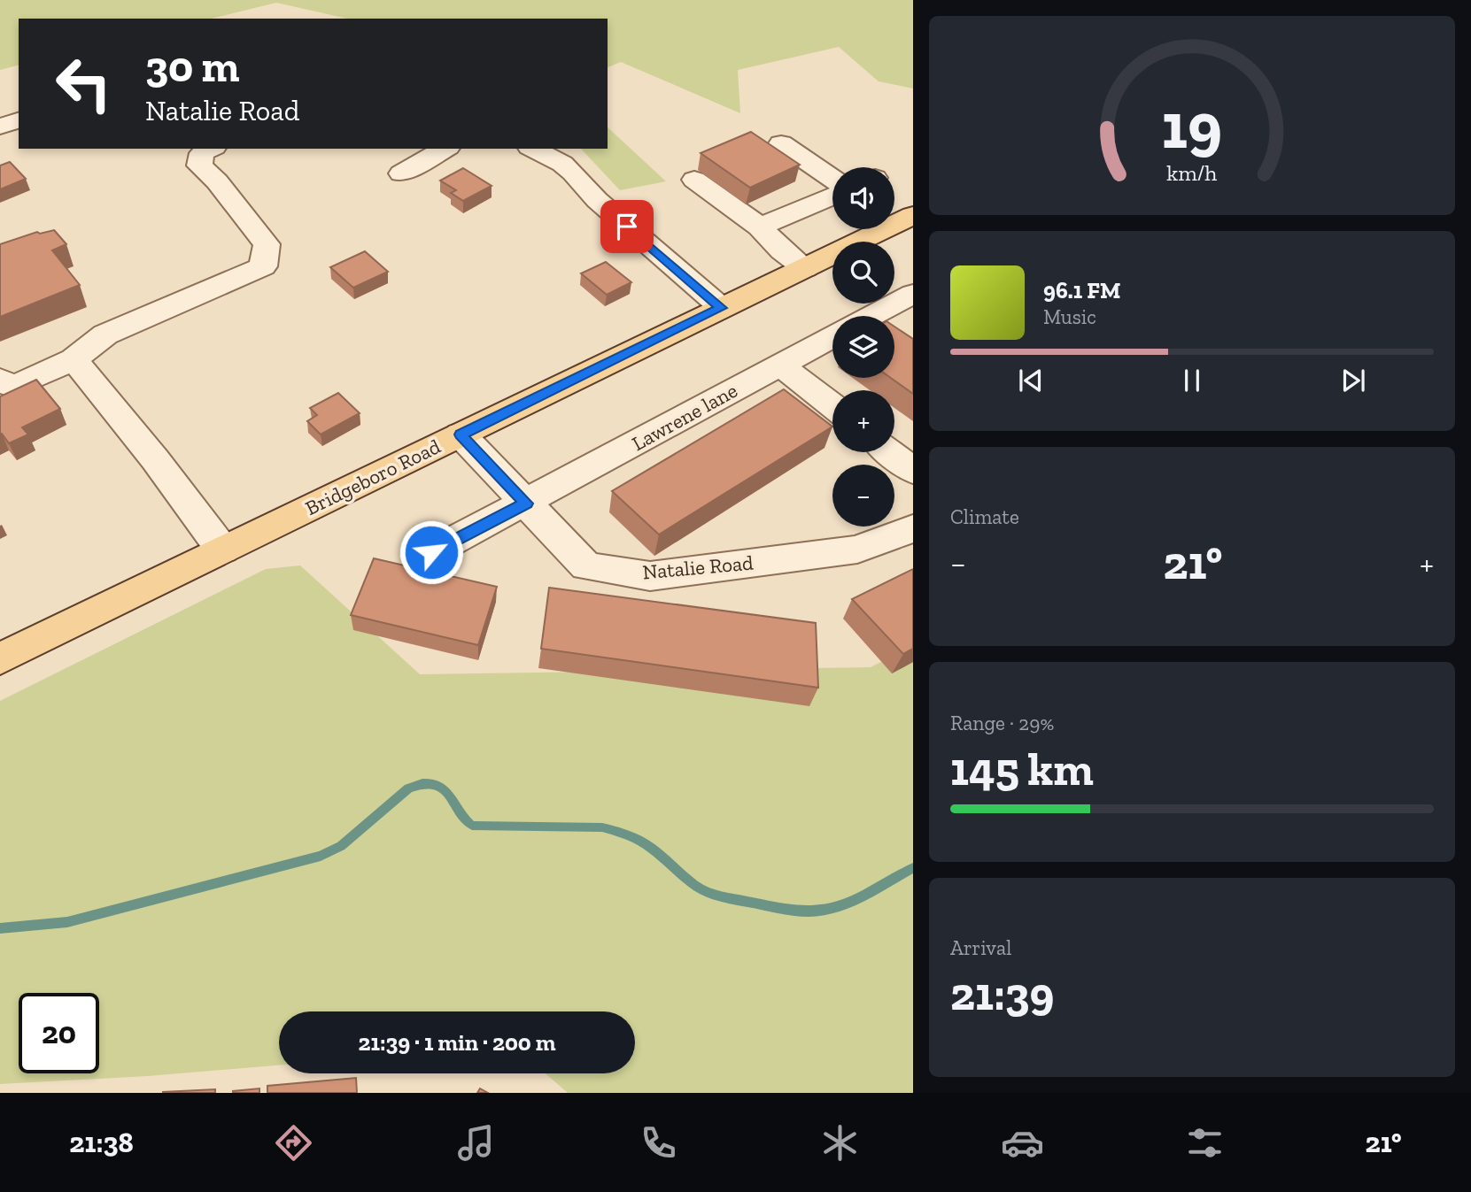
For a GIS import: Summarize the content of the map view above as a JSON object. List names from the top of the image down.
{
  "streets": {
    "main road": ["Bridgeboro Road"],
    "lane": ["Lawrene lane", "Natalie Road"]
  },
  "crossings": [
    ["Lawrene lane", "Natalie Road"],
    ["Bridgeboro Road", "Natalie Road"]
  ],
  "page": {
    "turn": ["30 m", "Natalie Road"],
    "map_buttons": ["+", "−"],
    "song": ["96.1 FM", "Music"],
    "tile": [
      "Climate",
      ["Range · 29%", "145 km"],
      ["Arrival", "21:39"]
    ],
    "heat": ["−", "21°", "+"],
    "limit": "20",
    "trip": "21:39 · 1 min · 200 m",
    "tabs": ["21:38", "21°"],
    "gauge": ["19", "km/h"]
  }
}
